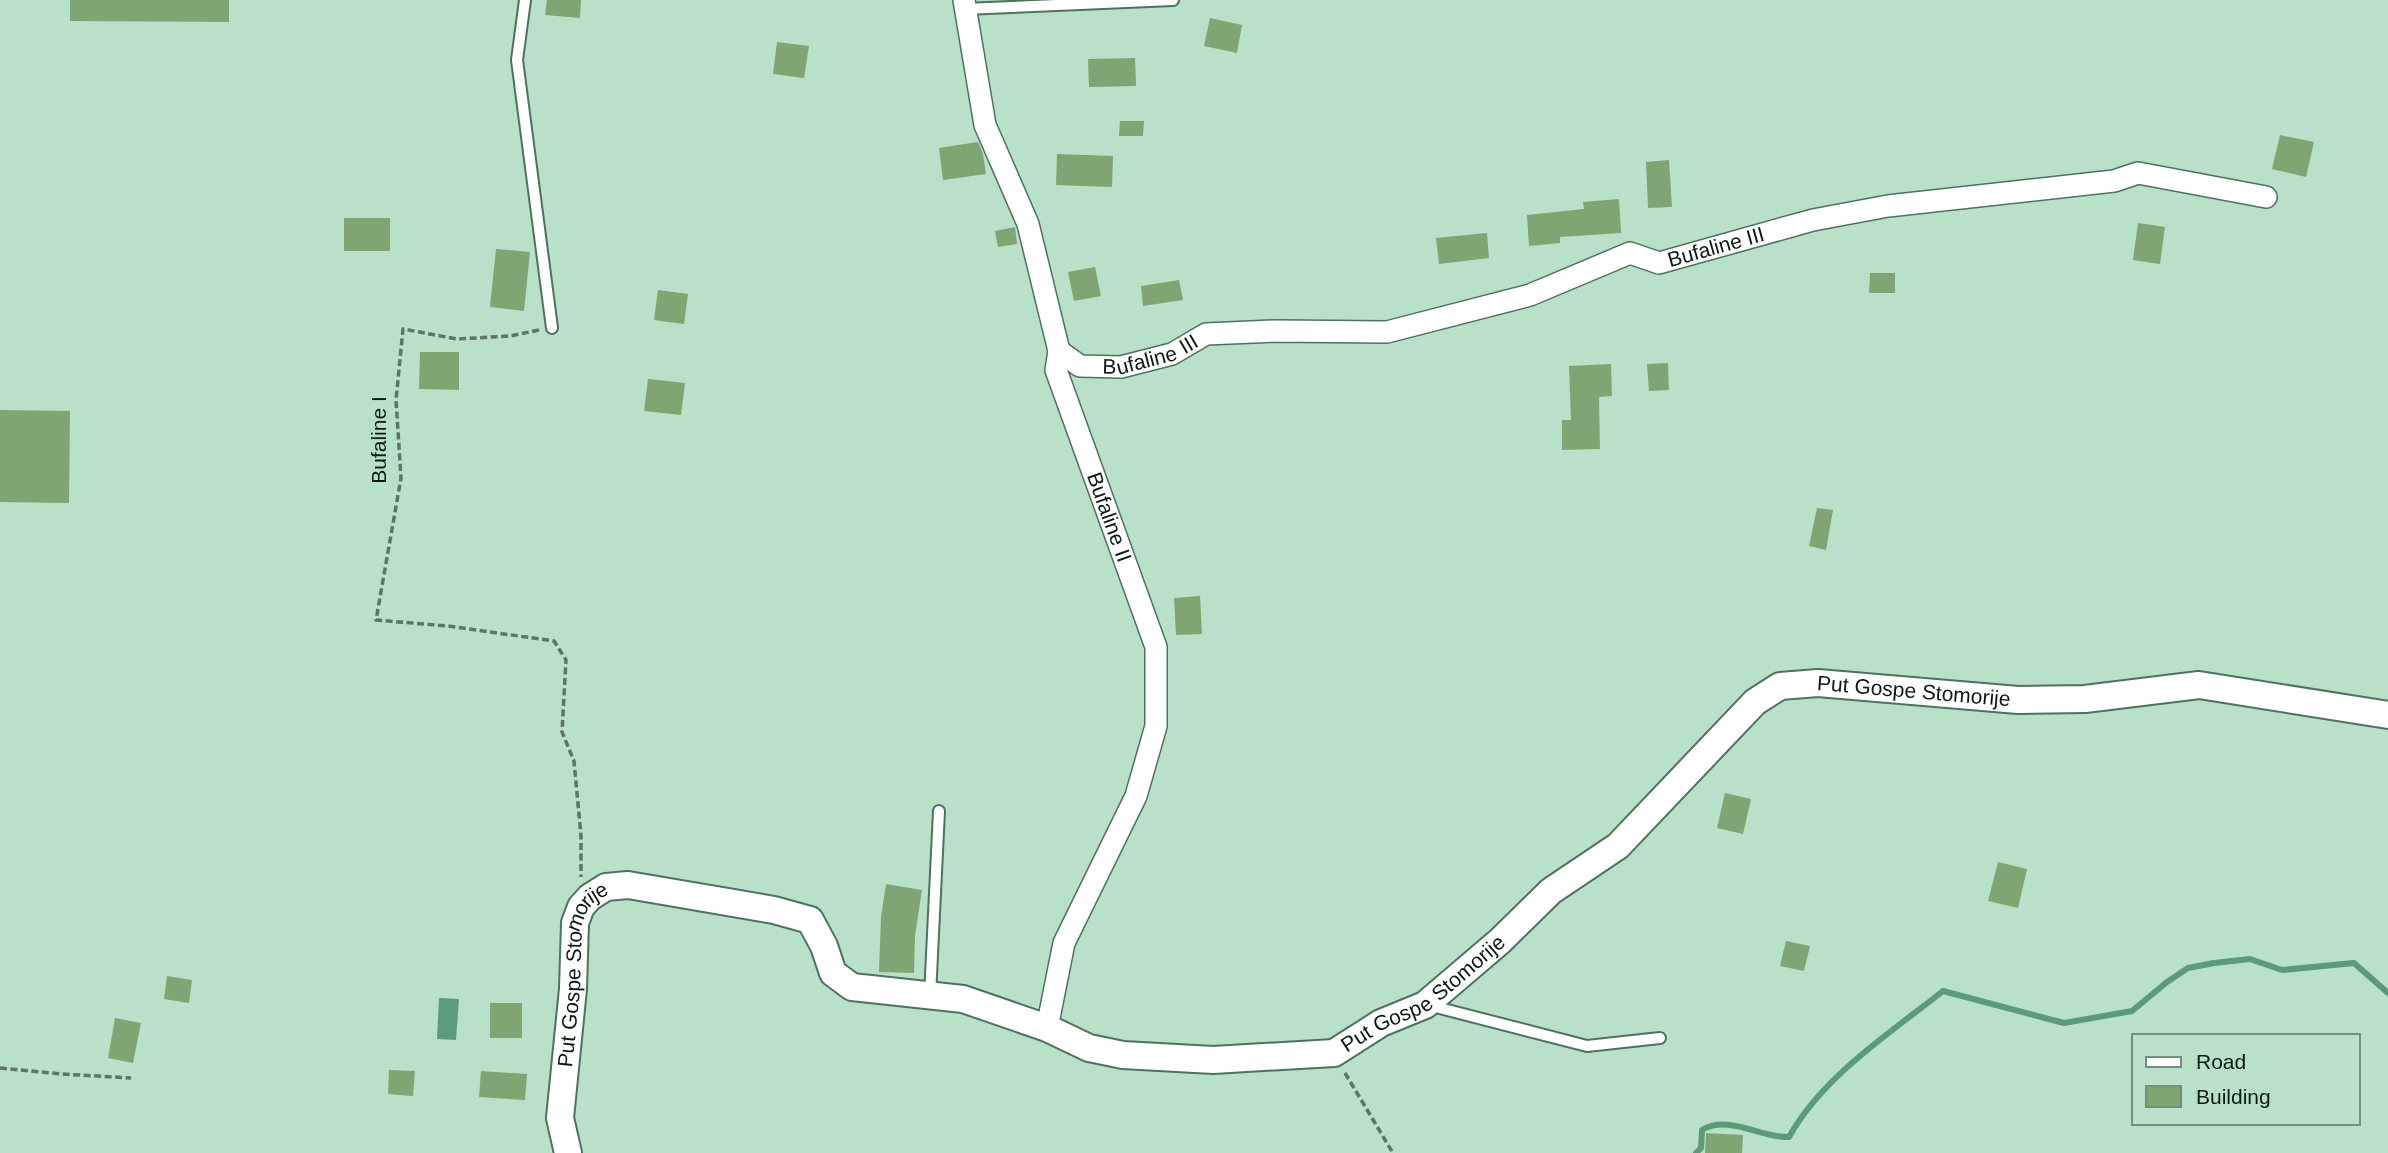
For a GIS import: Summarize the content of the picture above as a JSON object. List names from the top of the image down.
{
  "streets": {
    "street": ["Bufaline III", "Bufaline II", "Put Gospe Stomorije"],
    "path": ["Bufaline I"]
  },
  "crossings": [
    ["Bufaline III", "Bufaline II"],
    ["Bufaline I", "Put Gospe Stomorije"],
    ["Bufaline II", "Put Gospe Stomorije"]
  ],
  "legend": ["Road", "Building"]
}
